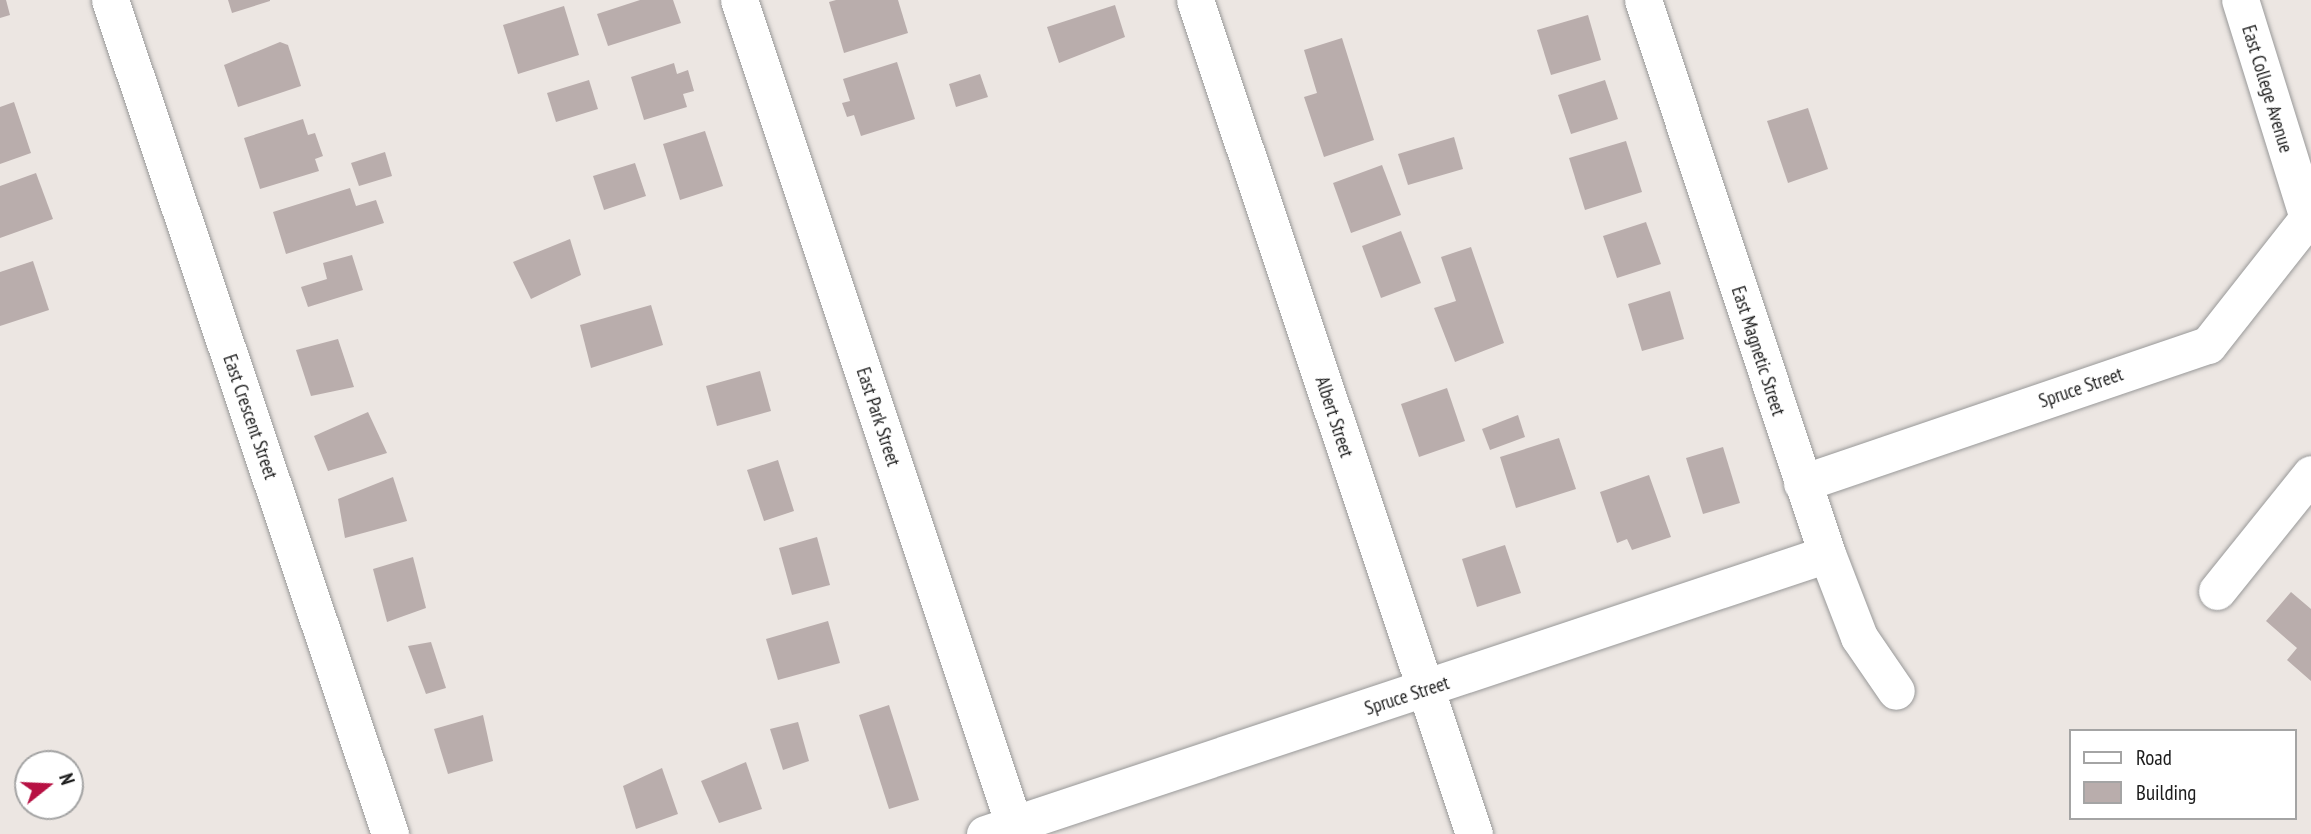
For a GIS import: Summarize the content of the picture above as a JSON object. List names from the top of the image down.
{
  "streets": {
    "street": [
      "East College Avenue",
      "East Magnetic Street",
      "Spruce Street",
      "East Crescent Street",
      "East Park Street",
      "Albert Street"
    ]
  },
  "crossings": [
    ["East College Avenue", "Spruce Street"],
    ["East Magnetic Street", "Spruce Street"],
    ["Spruce Street", "East Park Street"],
    ["Spruce Street", "Albert Street"]
  ],
  "legend": ["Road", "Building"],
  "north": "right"
}
